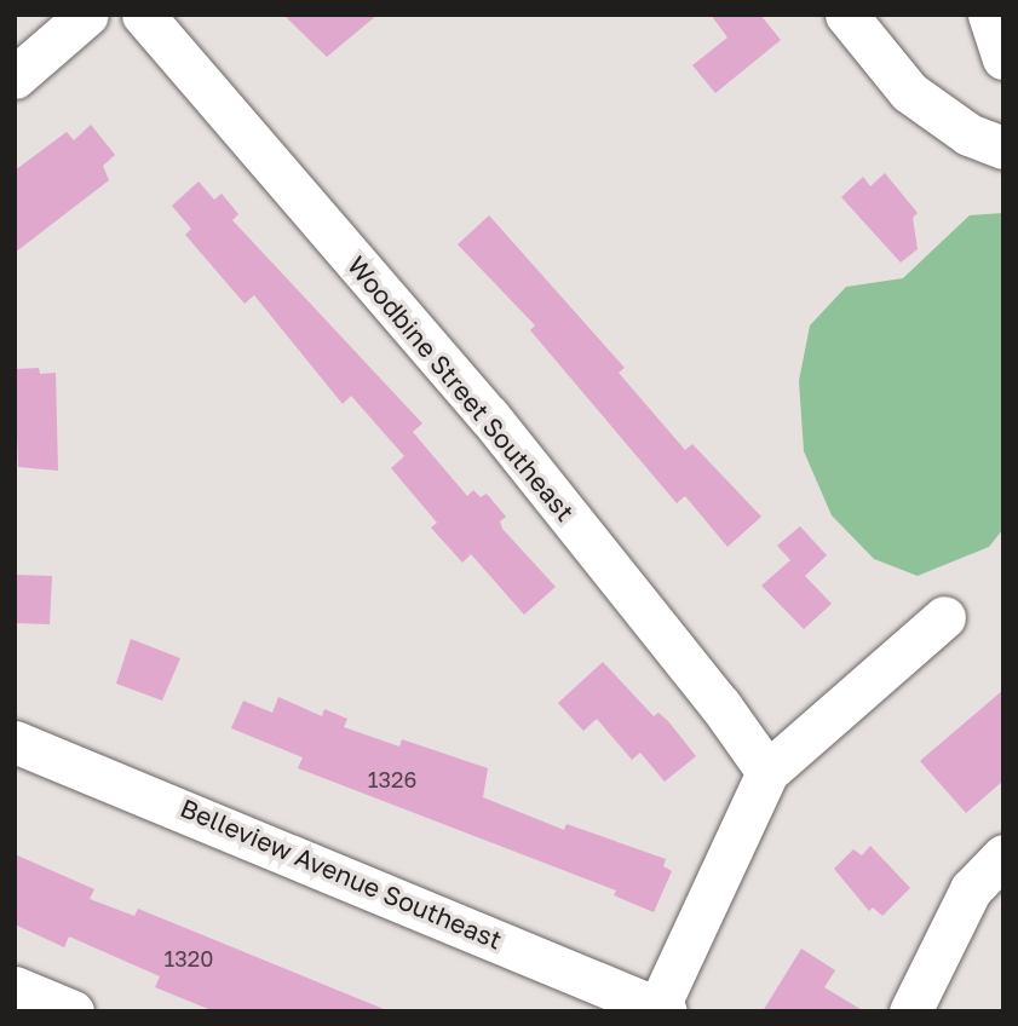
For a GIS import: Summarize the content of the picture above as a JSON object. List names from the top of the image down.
{
  "streets": {
    "street": ["Woodbine Street Southeast", "Belleview Avenue Southeast"]
  },
  "house_numbers": ["1326", "1320"]
}
